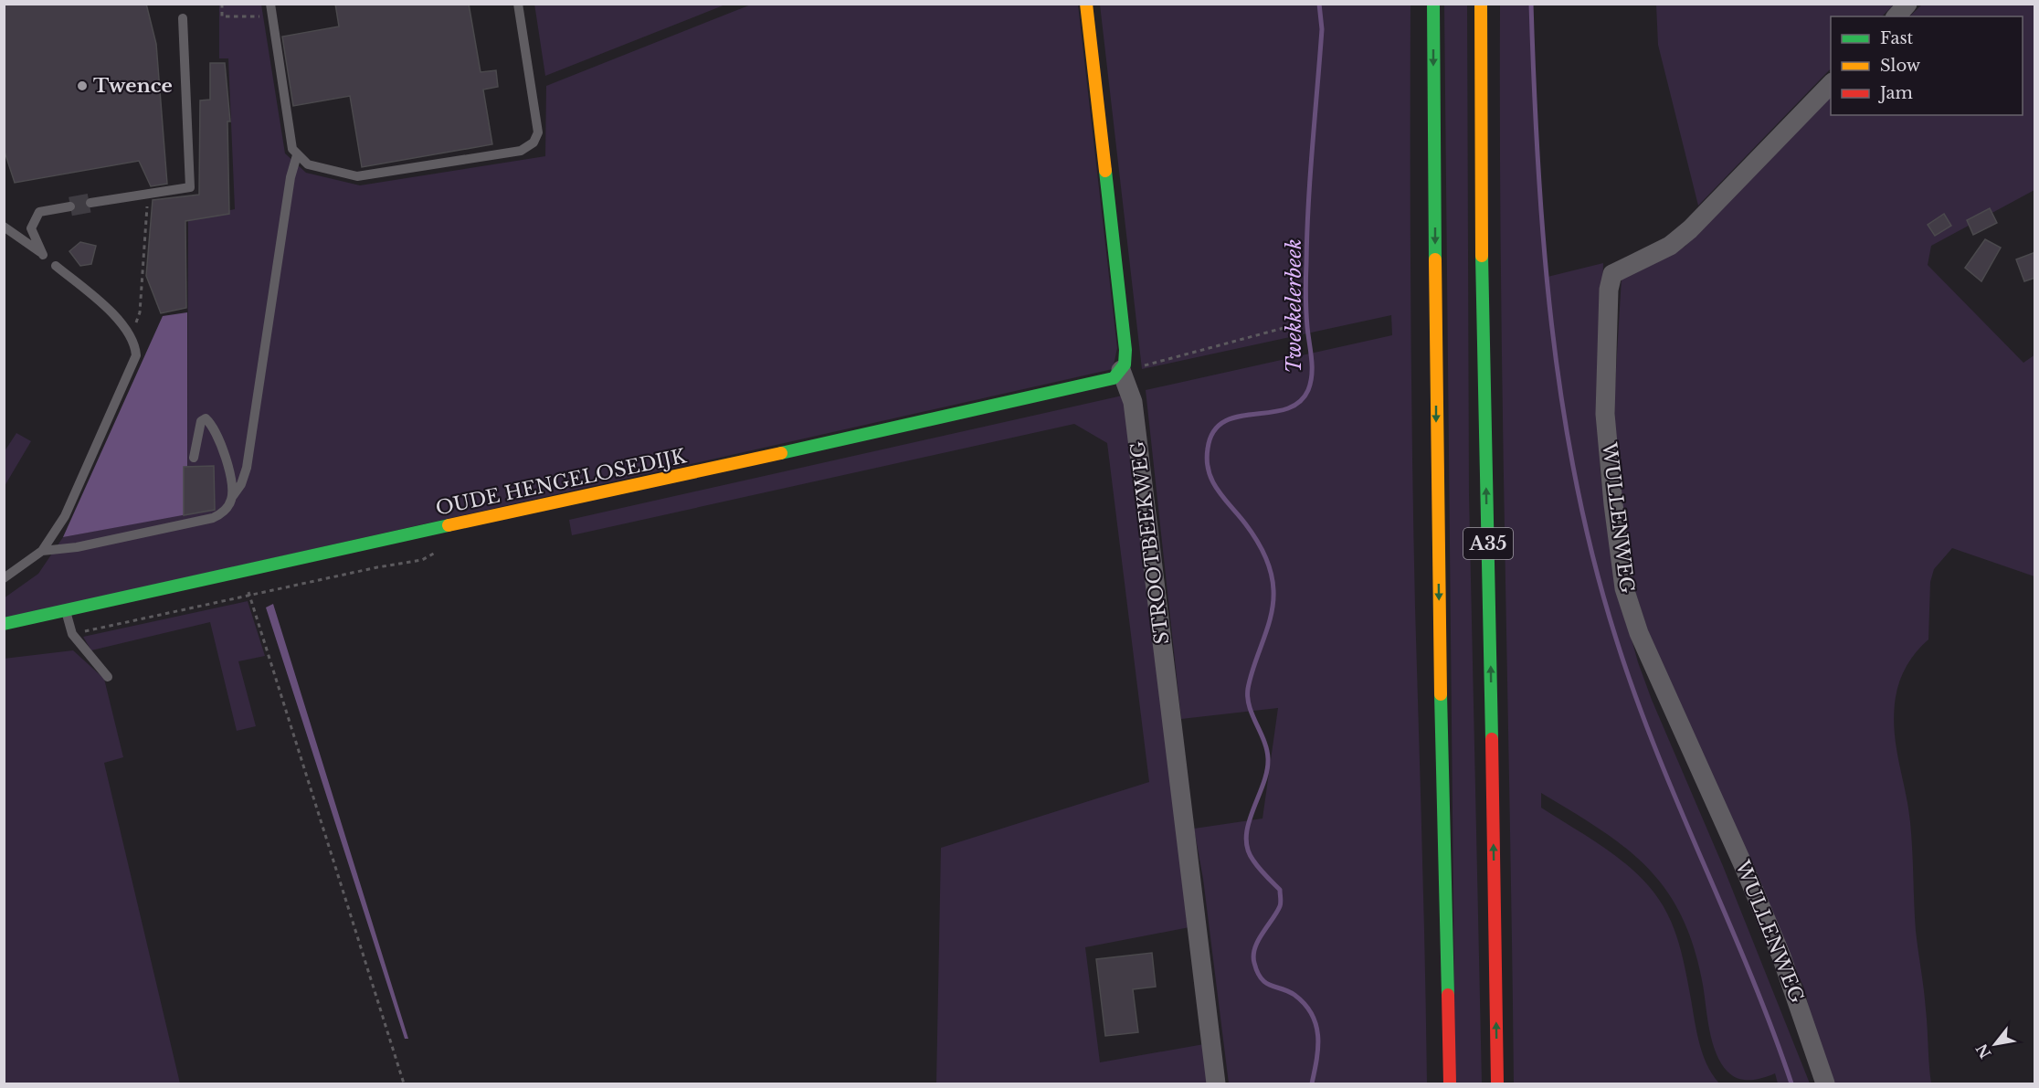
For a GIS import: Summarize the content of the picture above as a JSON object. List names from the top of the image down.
{
  "streets": {
    "main road": ["OUDE HENGELOSEDIJK", "STROOTBEEKWEG", "A35"],
    "street": ["WULLENWEG"]
  },
  "crossings": [
    ["OUDE HENGELOSEDIJK", "STROOTBEEKWEG"]
  ],
  "water": ["Twekkelerbeek"],
  "places": ["Twence"],
  "legend": ["Fast", "Slow", "Jam"],
  "north": "bottom left"
}
